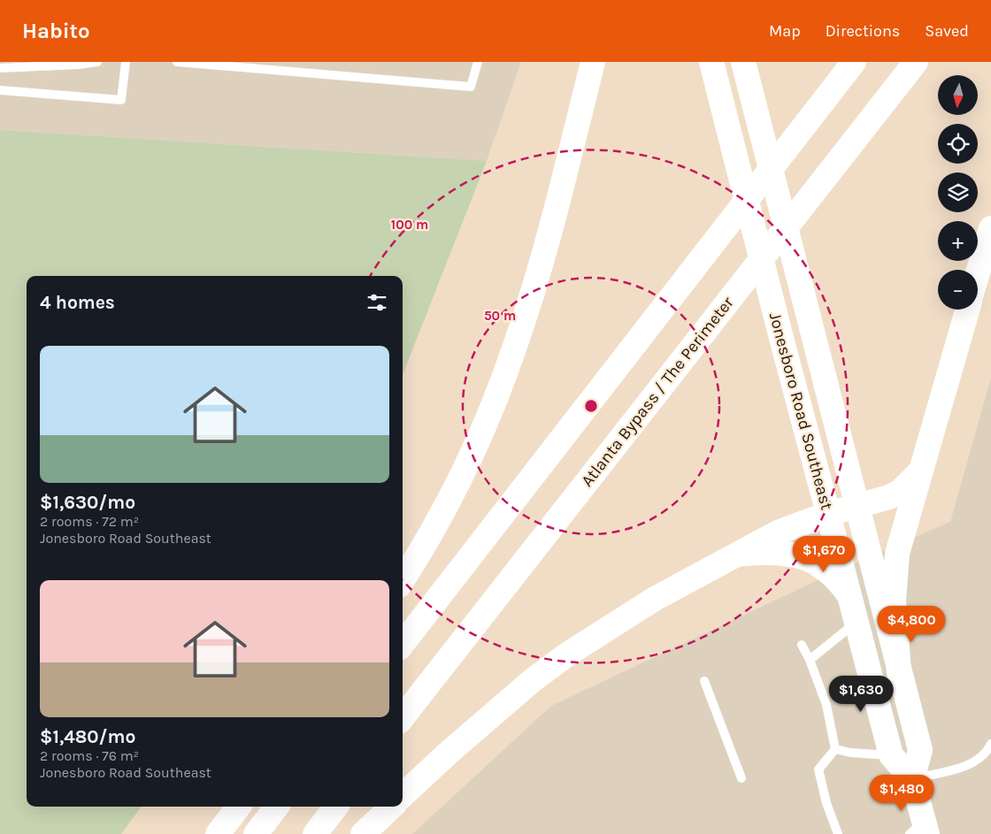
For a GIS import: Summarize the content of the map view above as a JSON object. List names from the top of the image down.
{
  "streets": {
    "main road": ["Atlanta Bypass / The Perimeter", "Jonesboro Road Southeast"]
  },
  "north": "bottom",
  "page": {
    "header": "Habito",
    "nav": ["Map", "Directions", "Saved"],
    "map_buttons": ["+", "−"],
    "heading": "4 homes",
    "list": [
      {
        "name": "$1,630/mo",
        "note": "2 rooms · 72 m² · Jonesboro Road Southeast"
      },
      {
        "name": "$1,480/mo",
        "note": "2 rooms · 76 m² · Jonesboro Road Southeast"
      }
    ],
    "price": [
      "$1,670",
      "$4,800",
      "$1,630",
      "$1,480"
    ]
  },
  "rings": ["100 m", "50 m"]
}
